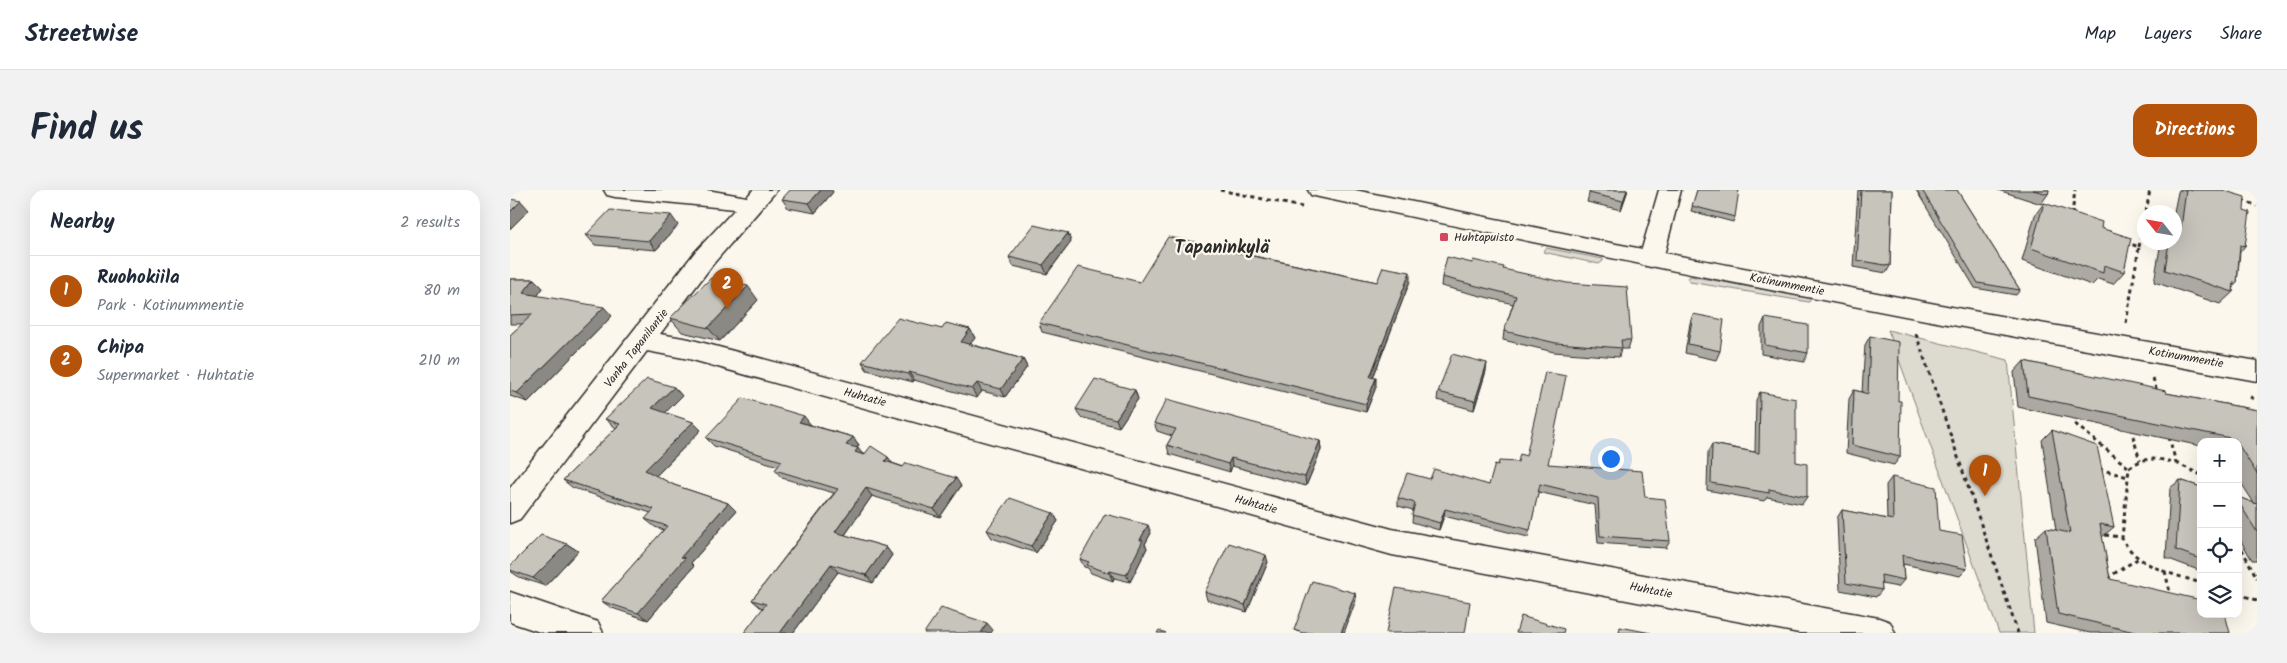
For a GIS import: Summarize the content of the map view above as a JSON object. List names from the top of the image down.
{
  "streets": {
    "street": ["Kotinummentie", "Vanha Tapanilantie", "Huhtatie"]
  },
  "crossings": [
    ["Vanha Tapanilantie", "Huhtatie"]
  ],
  "districts": ["Tapaninkylä"],
  "places": {
    "transit": ["Huhtapuisto"]
  },
  "north": "top left",
  "page": {
    "header": "Streetwise",
    "nav": ["Map", "Layers", "Share"],
    "title": "Find us",
    "buttons": "Directions",
    "heading": ["Nearby", "2 results"],
    "list": [
      {
        "mark": "1",
        "name": "Ruohokiila",
        "note": "Park · Kotinummentie",
        "value": "80 m"
      },
      {
        "mark": "2",
        "name": "Chipa",
        "note": "Supermarket · Huhtatie",
        "value": "210 m"
      }
    ],
    "pins": ["2", "1"],
    "map_buttons": ["+", "−"]
  }
}
